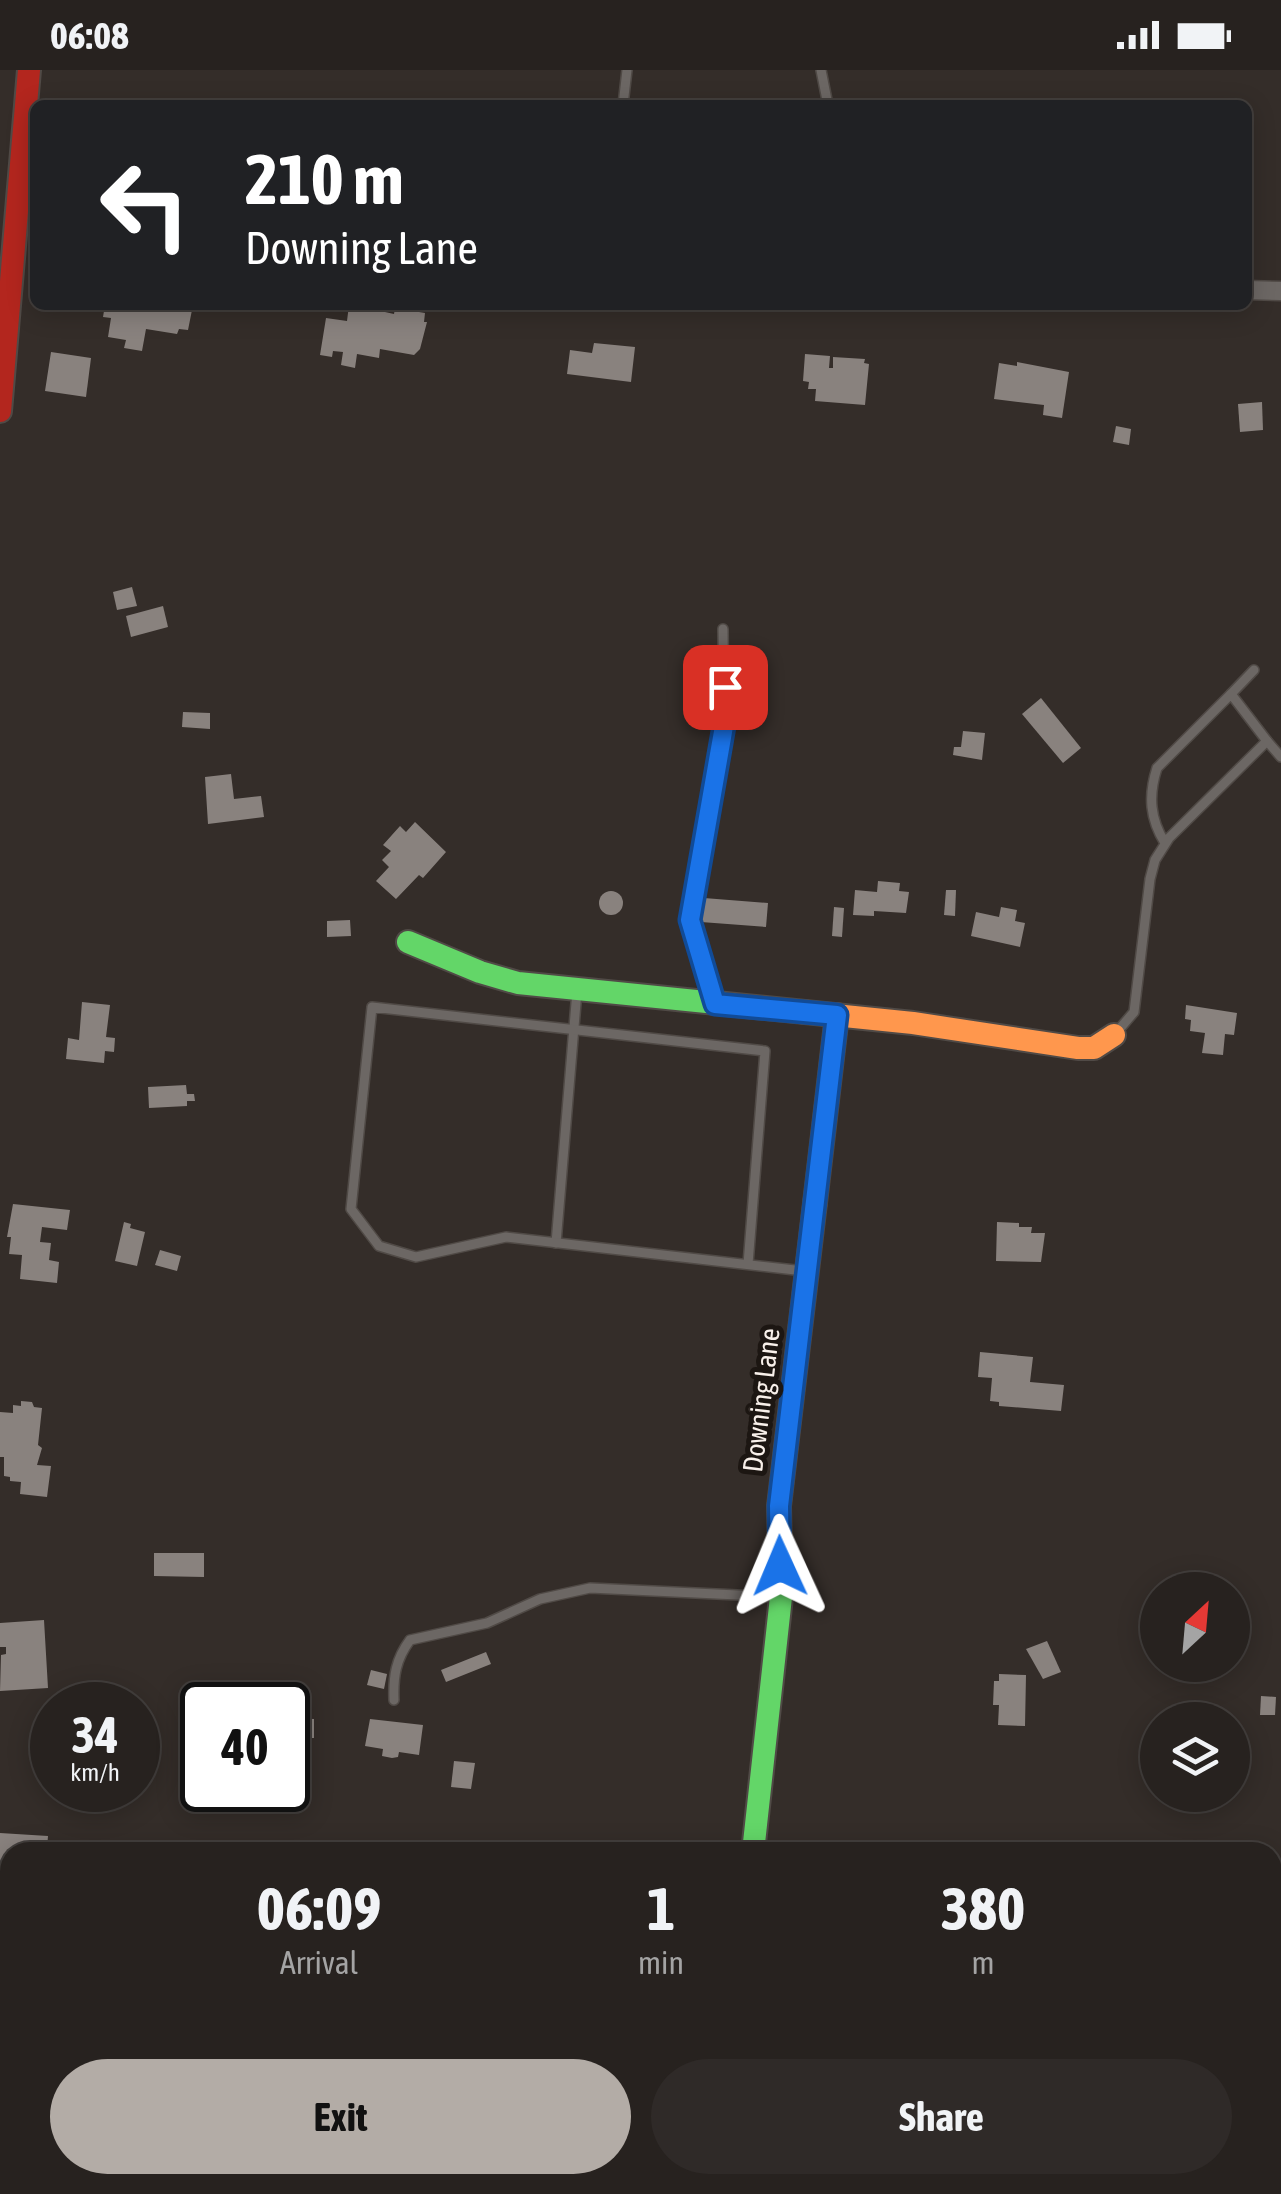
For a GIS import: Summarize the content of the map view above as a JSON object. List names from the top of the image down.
{
  "streets": {
    "street": ["Downing Lane"]
  },
  "north": "top right",
  "page": {
    "status": "06:08",
    "turn": ["210 m", "Downing Lane"],
    "speed": "34 km/h",
    "limit": "40",
    "eta": [
      "06:09",
      "Arrival",
      "1",
      "min",
      "380",
      "m"
    ],
    "buttons": ["Exit", "Share"]
  }
}
